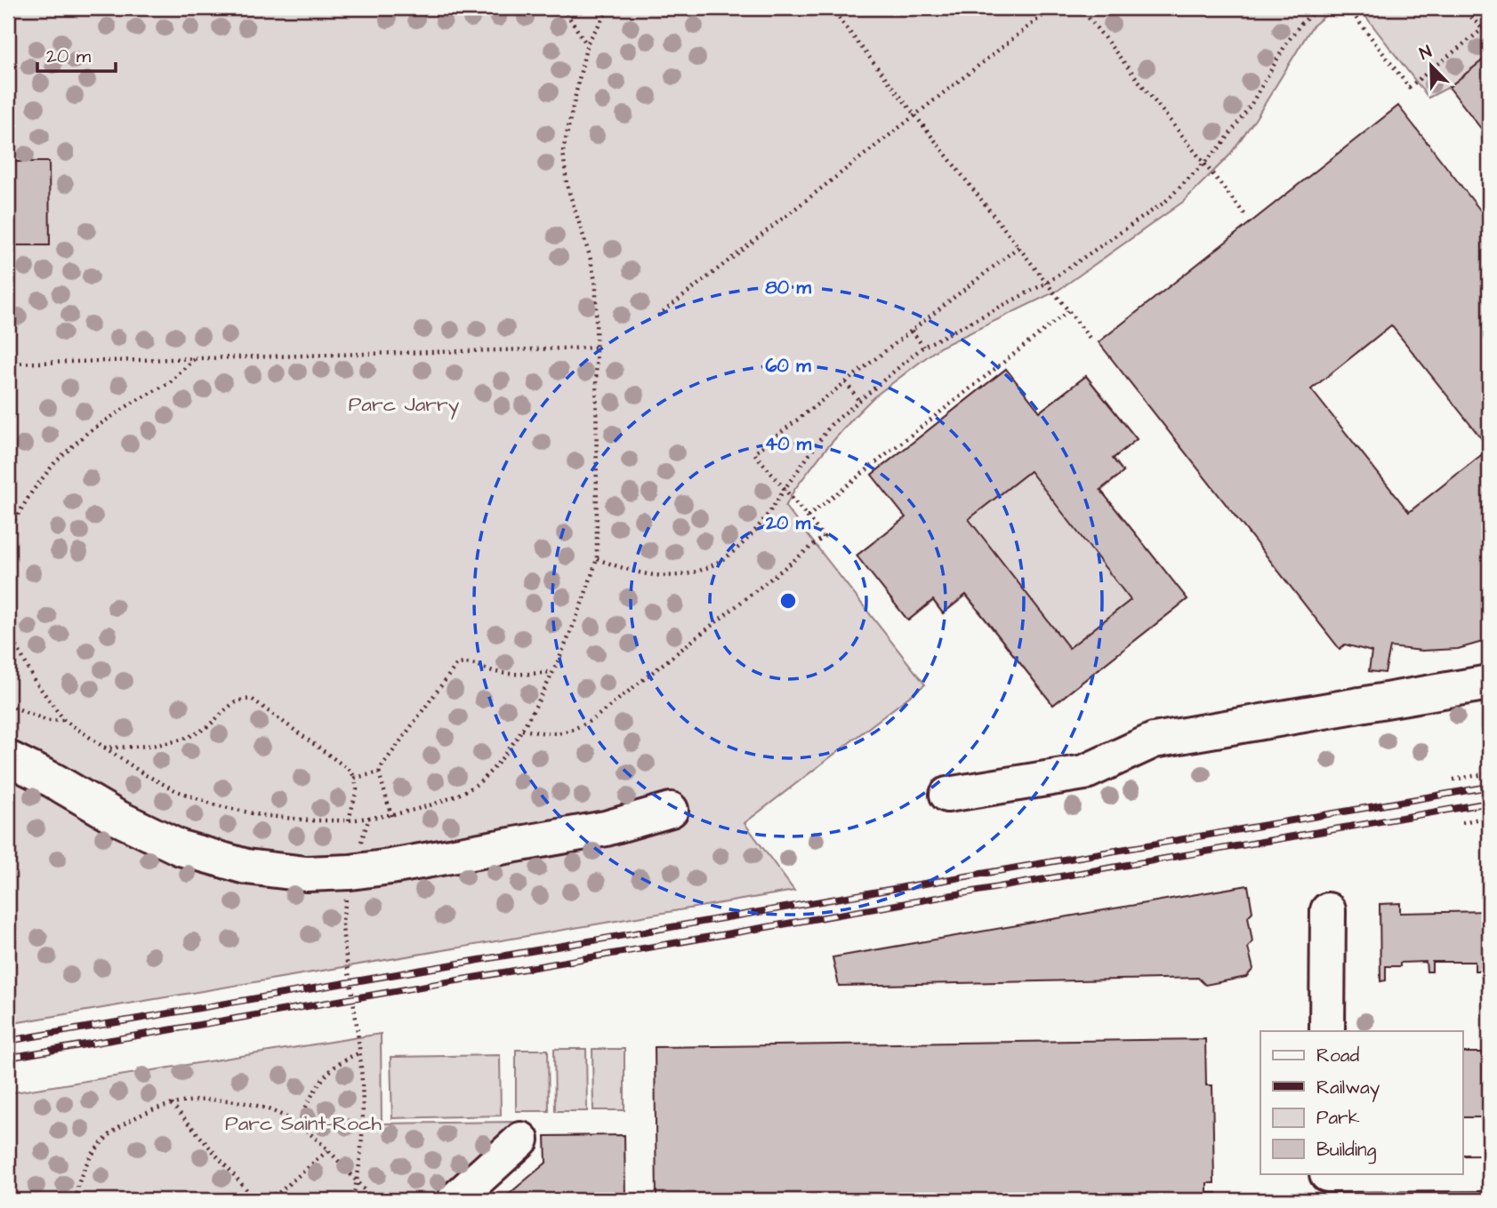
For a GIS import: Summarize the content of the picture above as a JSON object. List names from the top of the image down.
{
  "parks": ["Parc Jarry", "Parc Saint-Roch"],
  "legend": [
    "Road",
    "Railway",
    "Park",
    "Building"
  ],
  "scale_bar": "20 m",
  "north": "top left",
  "rings": [
    "80 m",
    "60 m",
    "40 m",
    "20 m"
  ]
}
